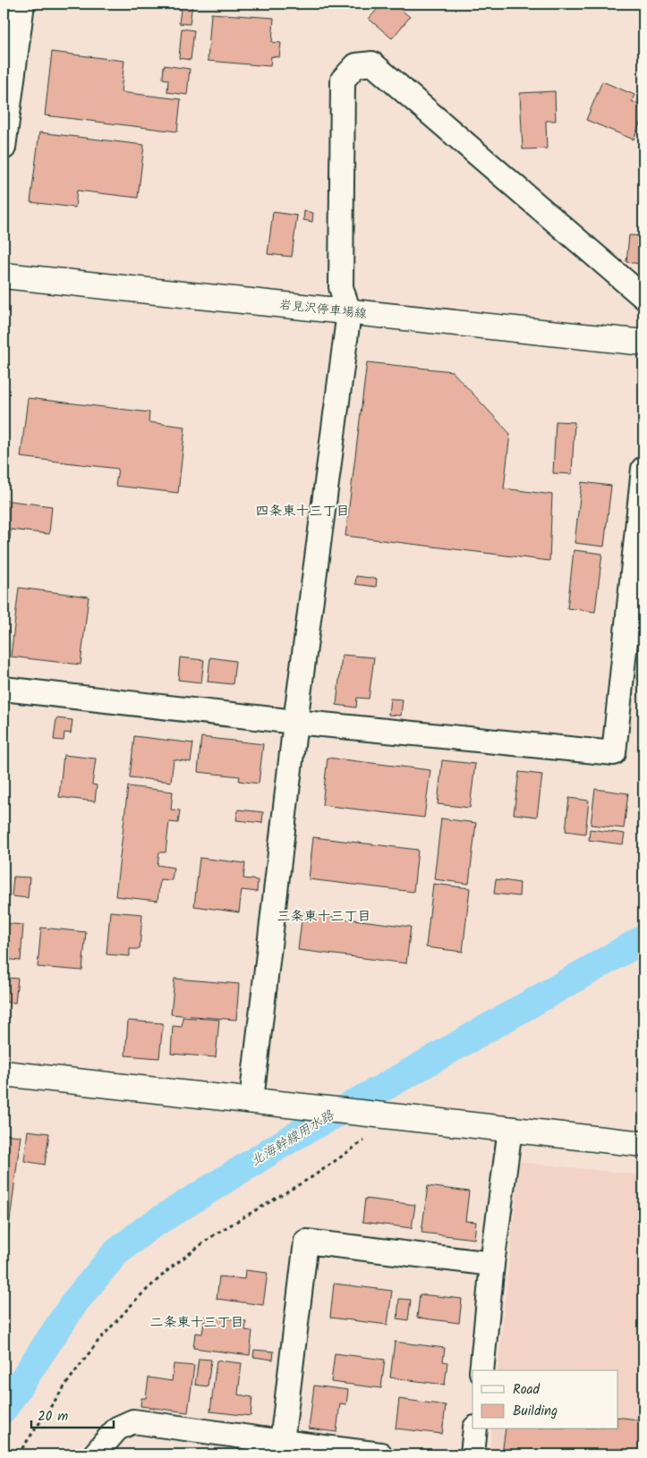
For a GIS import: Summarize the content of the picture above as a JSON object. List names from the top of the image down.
{
  "streets": {
    "main road": ["岩見沢停車場線"]
  },
  "districts": ["四条東十三丁目", "三条東十三丁目", "二条東十三丁目"],
  "water": ["北海幹線用水路"],
  "legend": ["Road", "Building"],
  "scale_bar": "20 m"
}
